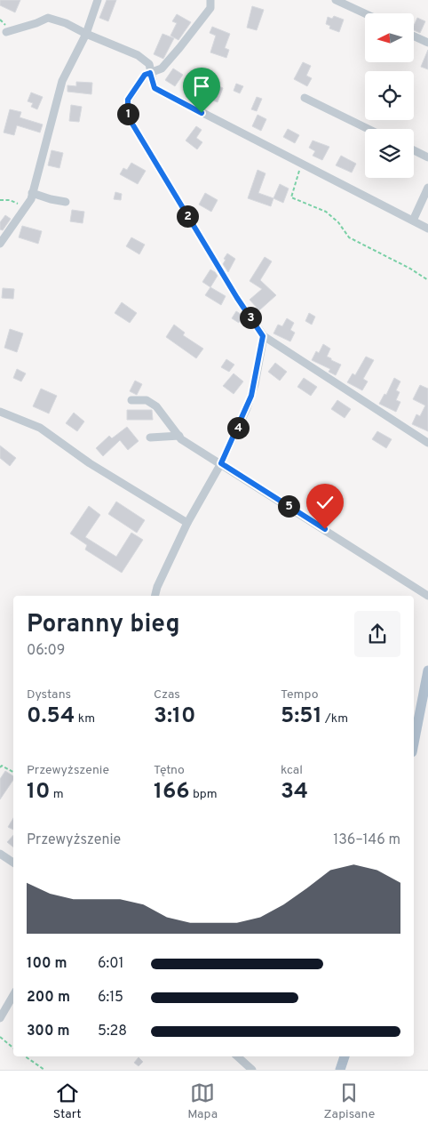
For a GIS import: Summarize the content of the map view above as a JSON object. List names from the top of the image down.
{
  "north": "left",
  "page": {
    "pins": [
      "1",
      "2",
      "3",
      "4",
      "5"
    ],
    "heading": ["Poranny bieg", "06:09"],
    "stats": [
      ["Dystans", "0.54 km"],
      ["Czas", "3:10"],
      ["Tempo", "5:51 /km"],
      ["Przewyższenie", "10 m"],
      ["Tętno", "166 bpm"],
      ["kcal", "34"]
    ],
    "chart": ["Przewyższenie", "136–146 m"],
    "list": [
      {
        "name": "100 m",
        "note": "6:01"
      },
      {
        "name": "200 m",
        "note": "6:15"
      },
      {
        "name": "300 m",
        "note": "5:28"
      }
    ],
    "tabs": ["Start", "Mapa", "Zapisane"]
  }
}
